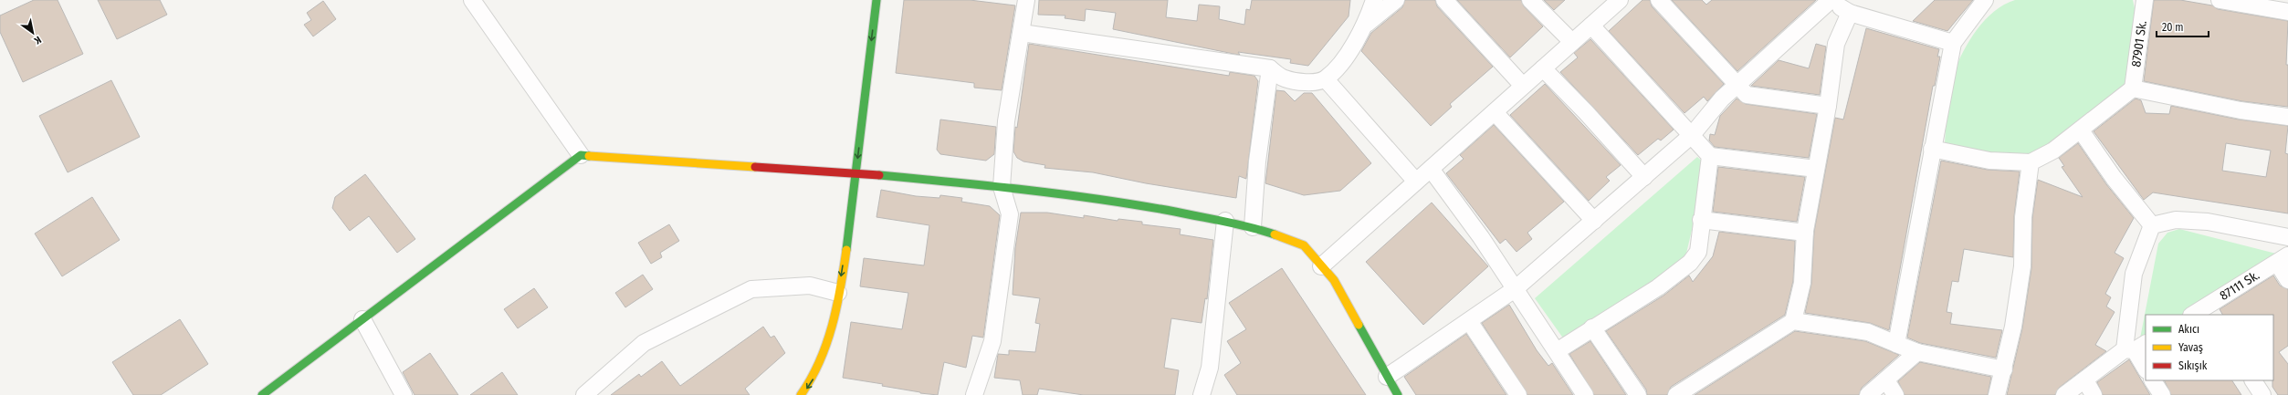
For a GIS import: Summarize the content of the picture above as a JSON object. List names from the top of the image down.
{
  "streets": {
    "street": ["87901 Sk.", "87111 Sk."]
  },
  "legend": ["Akıcı", "Yavaş", "Sıkışık"],
  "scale_bar": "20 m",
  "north": "bottom right"
}
